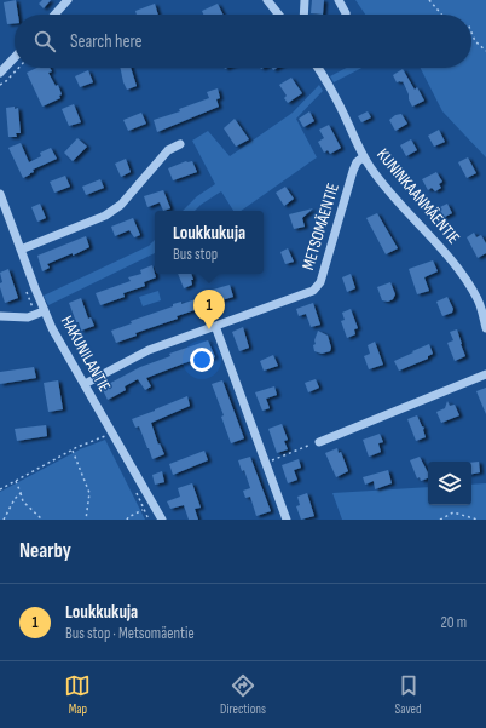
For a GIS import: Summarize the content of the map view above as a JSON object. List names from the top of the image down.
{
  "streets": {
    "street": ["KUNINKAANMÄENTIE", "METSOMÄENTIE", "HAKUNILANTIE"]
  },
  "crossings": [
    ["KUNINKAANMÄENTIE", "METSOMÄENTIE"],
    ["METSOMÄENTIE", "HAKUNILANTIE"]
  ],
  "page": {
    "search": "Search here",
    "popup": ["Loukkukuja", "Bus stop"],
    "pins": "1",
    "heading": "Nearby",
    "list": [
      {
        "mark": "1",
        "name": "Loukkukuja",
        "note": "Bus stop · Metsomäentie",
        "value": "20 m"
      }
    ],
    "nav": ["Map", "Directions", "Saved"]
  }
}
